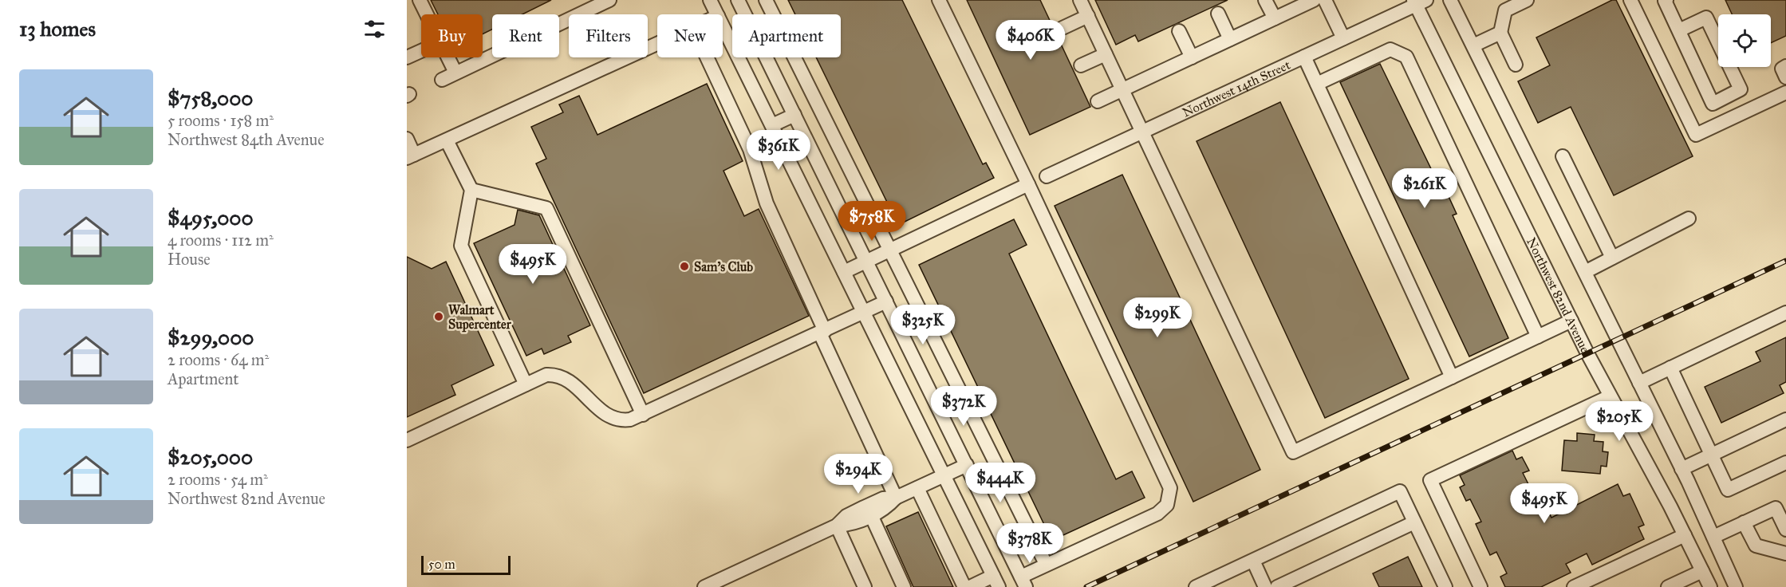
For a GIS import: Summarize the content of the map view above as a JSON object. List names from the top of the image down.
{
  "streets": {
    "street": ["Northwest 14th Street", "Northwest 82nd Avenue"]
  },
  "crossings": [
    ["Northwest 14th Street", "Northwest 82nd Avenue"]
  ],
  "places": ["Sam's Club", "Walmart Supercenter"],
  "scale_bar": "50 m",
  "page": {
    "heading": "13 homes",
    "chip": [
      "Buy",
      "Rent",
      "Filters",
      "New",
      "Apartment"
    ],
    "price": [
      "$406K",
      "$361K",
      "$261K",
      "$758K",
      "$495K",
      "$299K",
      "$325K",
      "$372K",
      "$205K",
      "$294K",
      "$444K",
      "$495K",
      "$378K"
    ],
    "list": [
      {
        "name": "$758,000",
        "note": "5 rooms · 158 m² · Northwest 84th Avenue"
      },
      {
        "name": "$495,000",
        "note": "4 rooms · 112 m² · House"
      },
      {
        "name": "$299,000",
        "note": "2 rooms · 64 m² · Apartment"
      },
      {
        "name": "$205,000",
        "note": "2 rooms · 54 m² · Northwest 82nd Avenue"
      }
    ],
    "scale": "50 m"
  }
}
